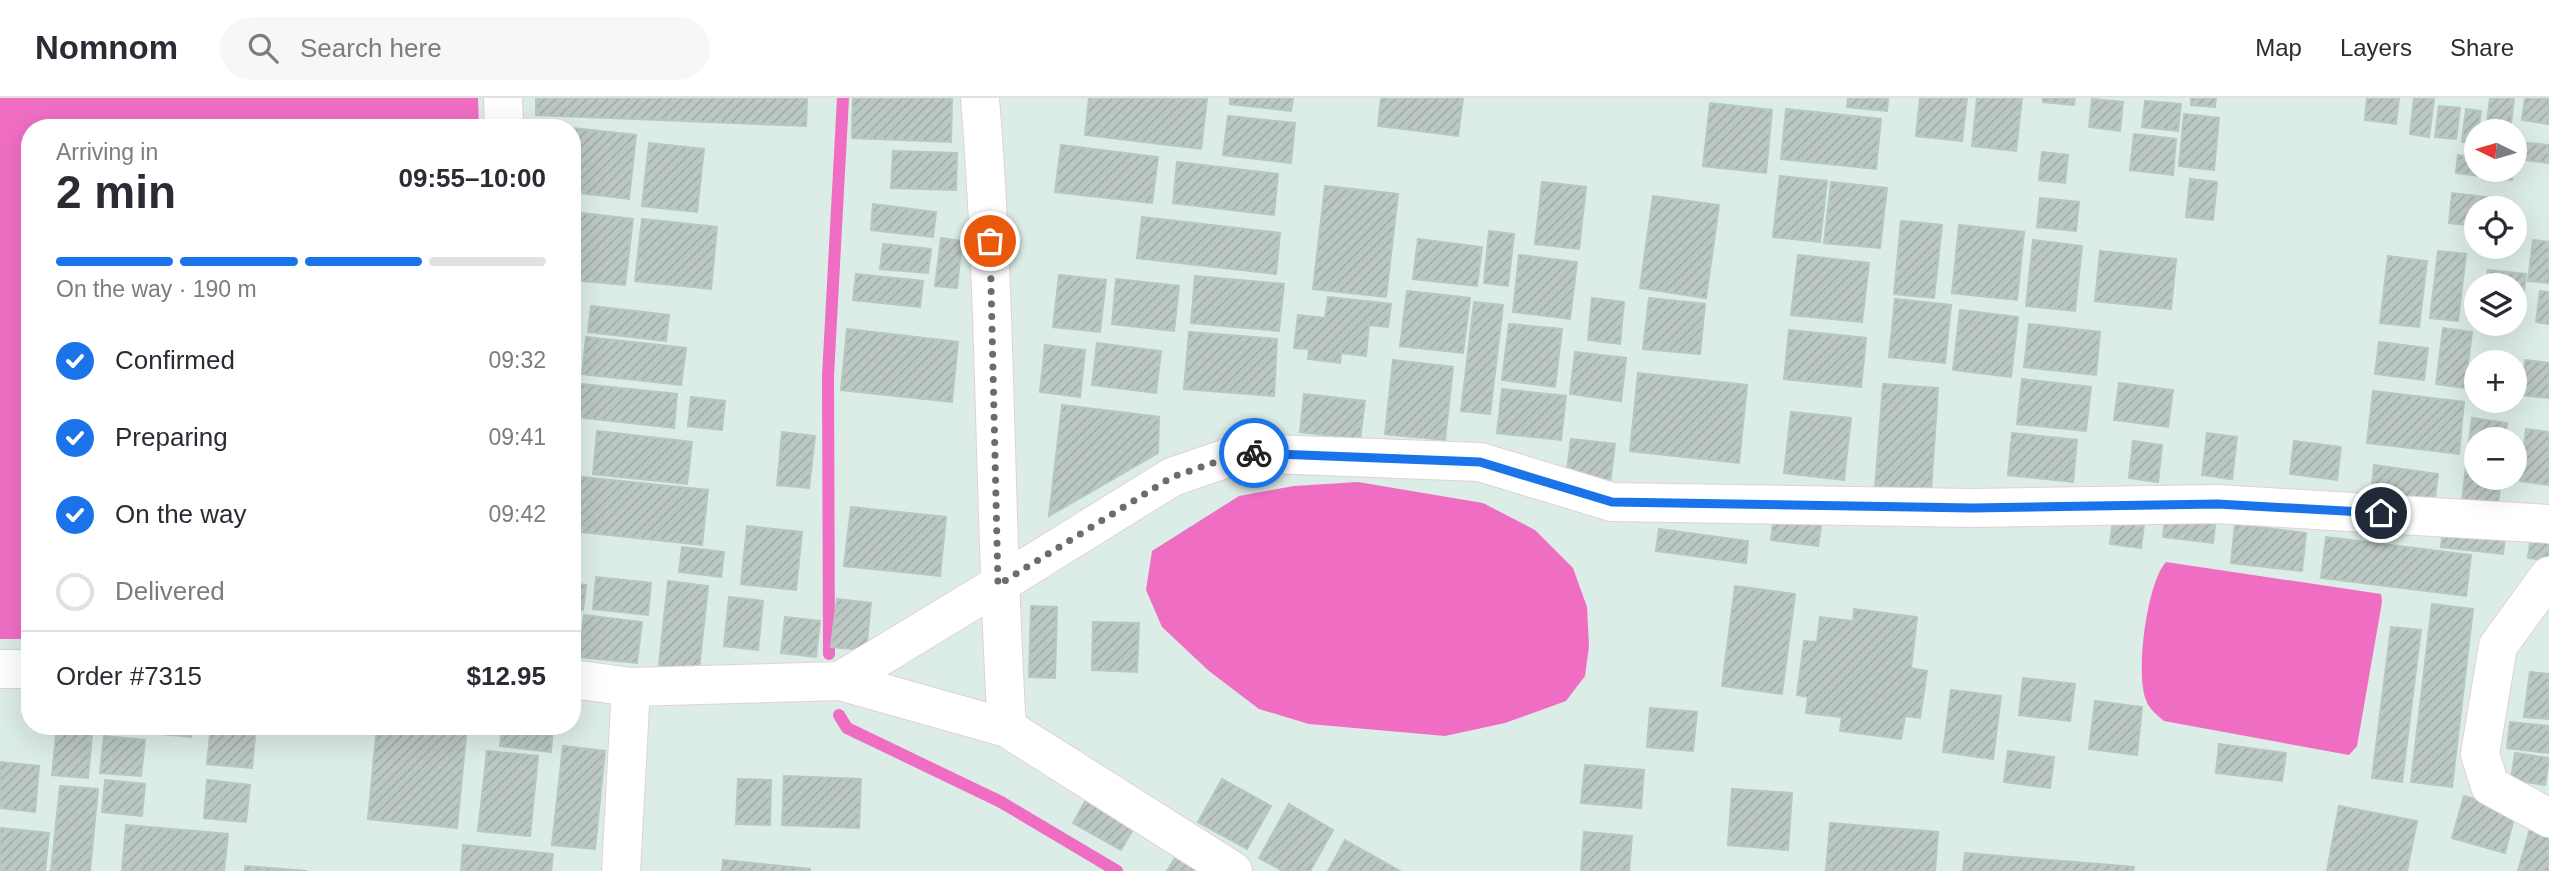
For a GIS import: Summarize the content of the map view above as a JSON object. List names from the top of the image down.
{
  "north": "left",
  "page": {
    "header": "Nomnom",
    "search": "Search here",
    "nav": ["Map", "Layers", "Share"],
    "map_buttons": ["+", "−"],
    "heading": ["2 min", "Arriving in", "09:55–10:00"],
    "panel": ["Order #7315", "$12.95"],
    "bar": "On the way · 190 m",
    "list": [
      ["Confirmed", "09:32"],
      ["Preparing", "09:41"],
      ["On the way", "09:42"],
      "Delivered"
    ]
  }
}
